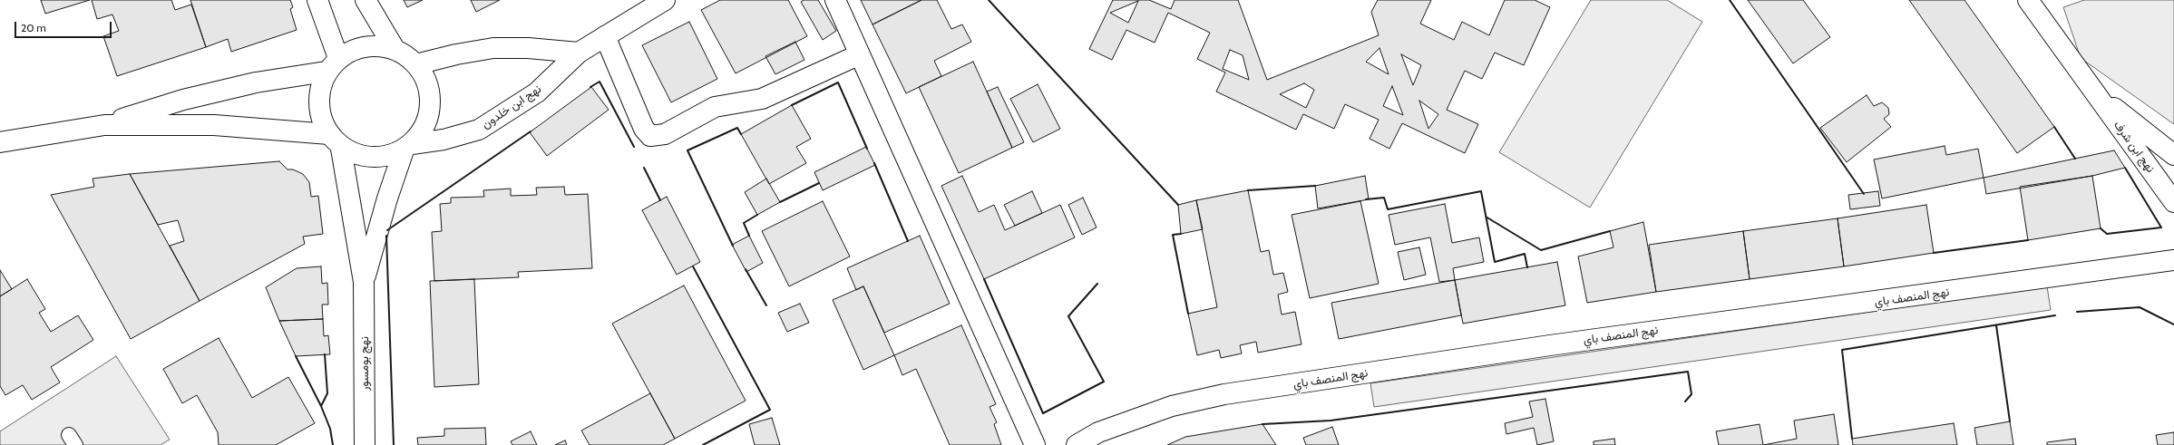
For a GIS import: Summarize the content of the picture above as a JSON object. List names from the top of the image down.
{
  "streets": {
    "street": [
      "نهج ابن خلدون",
      "نهج ابن شرف",
      "نهج المنصف باي",
      "نهج بومسور"
    ]
  },
  "crossings": [
    ["نهج ابن خلدون", "نهج بومسور"]
  ],
  "scale_bar": "20 m"
}
